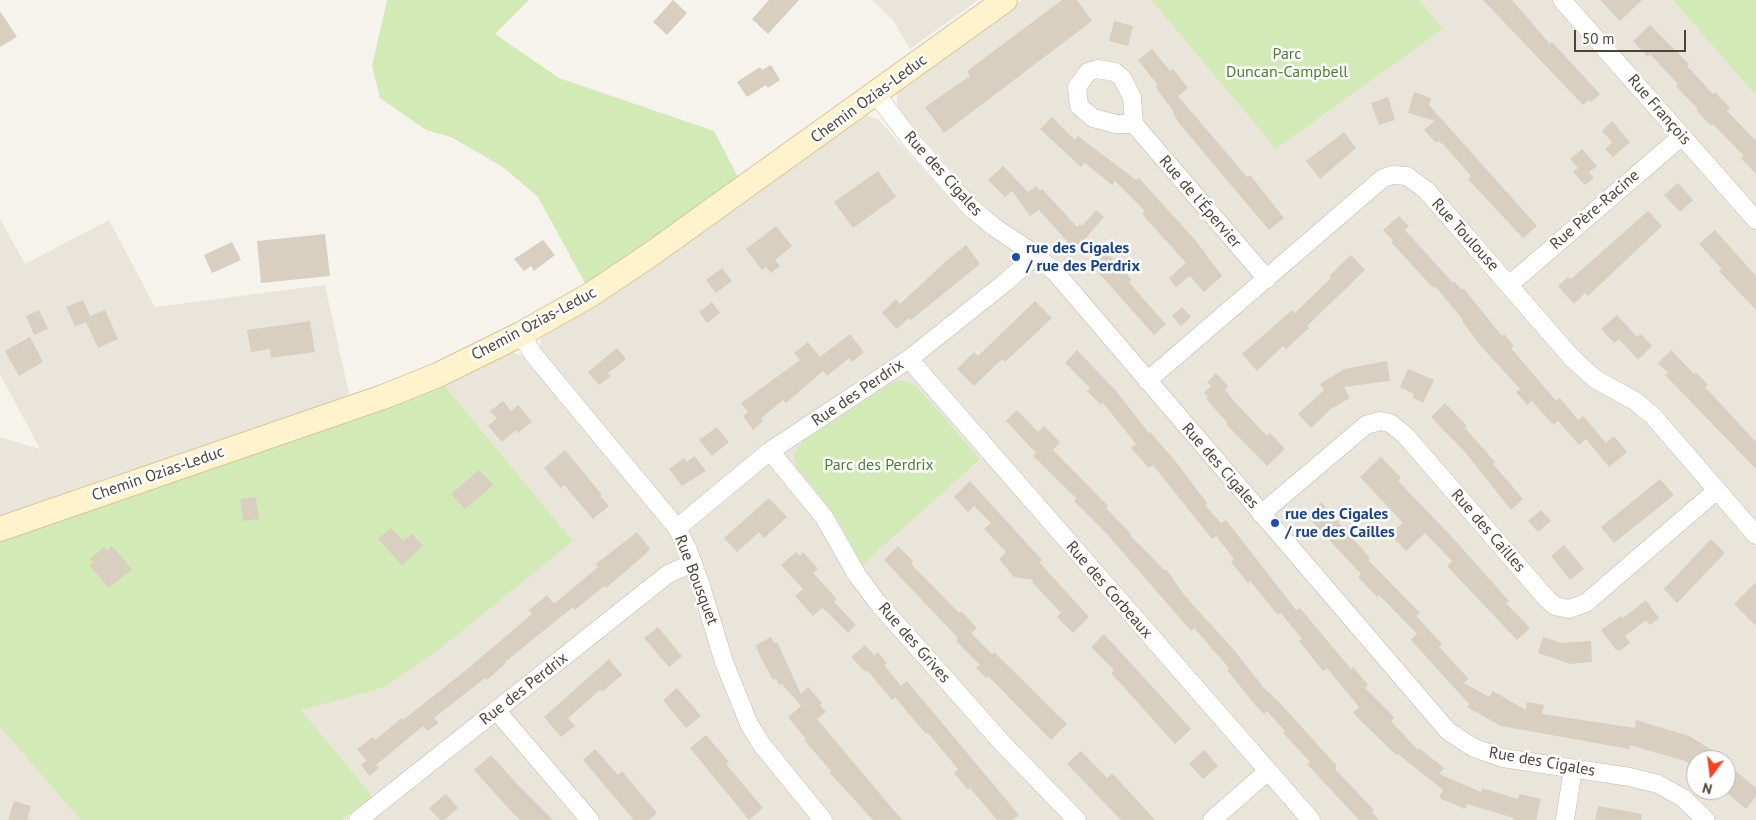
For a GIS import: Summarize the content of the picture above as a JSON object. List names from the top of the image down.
{
  "streets": {
    "street": [
      "Chemin Ozias-Leduc",
      "Rue François",
      "Rue des Cigales",
      "Rue de l'Épervier",
      "Rue Père-Racine",
      "Rue Toulouse",
      "Rue des Perdrix",
      "Rue des Cailles",
      "Rue Bousquet",
      "Rue des Corbeaux",
      "Rue des Grives"
    ]
  },
  "crossings": [
    ["Chemin Ozias-Leduc", "Rue des Cigales"],
    ["Chemin Ozias-Leduc", "Rue Bousquet"],
    ["Rue François", "Rue Père-Racine"],
    ["Rue des Cigales", "Rue Toulouse"],
    ["Rue des Cigales", "Rue des Perdrix"],
    ["Rue des Cigales", "Rue des Cailles"],
    ["Rue de l'Épervier", "Rue Toulouse"],
    ["Rue Père-Racine", "Rue Toulouse"],
    ["Rue Toulouse", "Rue des Cailles"],
    ["Rue des Perdrix", "Rue Bousquet"],
    ["Rue des Perdrix", "Rue des Corbeaux"],
    ["Rue des Perdrix", "Rue des Grives"]
  ],
  "parks": ["Parc Duncan-Campbell", "Parc des Perdrix"],
  "places": ["rue des Cigales / rue des Perdrix", "rue des Cigales / rue des Cailles"],
  "scale_bar": "50 m",
  "north": "bottom"
}
